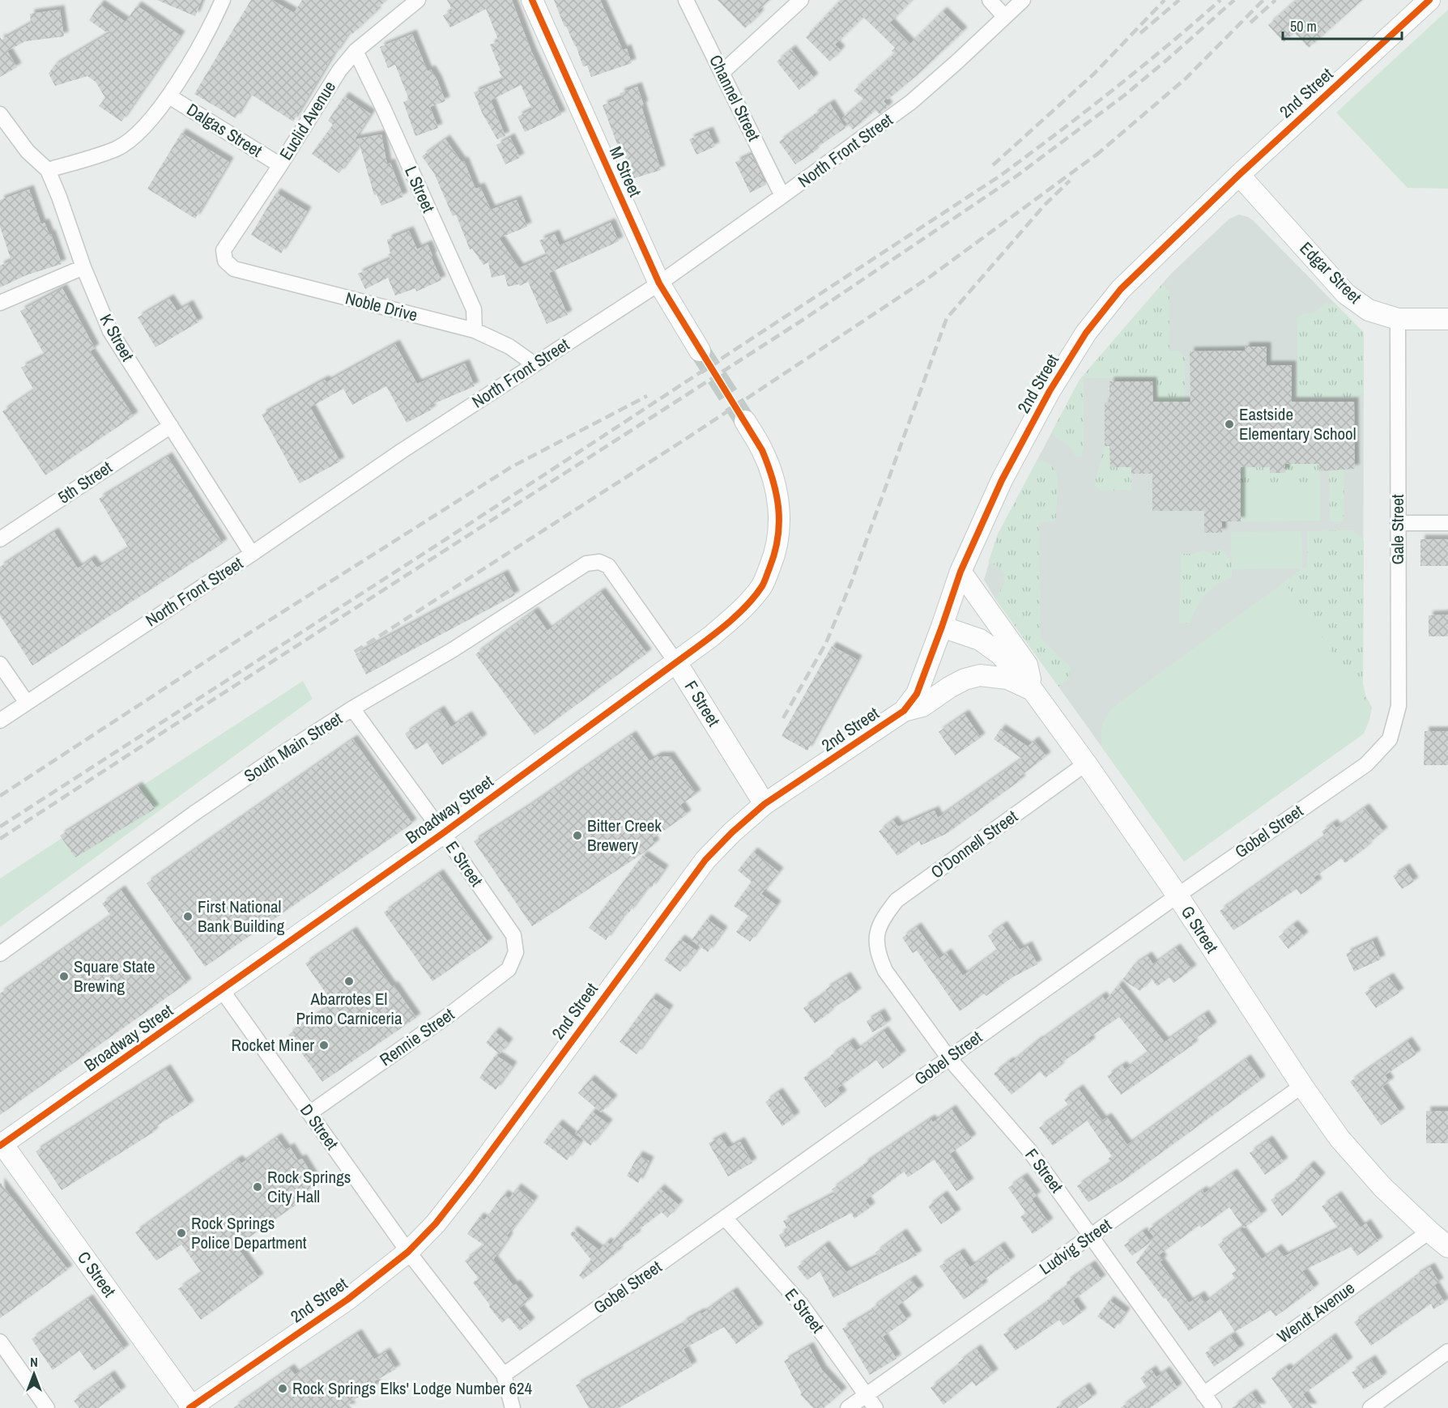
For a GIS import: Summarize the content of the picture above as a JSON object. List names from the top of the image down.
{
  "streets": {
    "street": [
      "2nd Street",
      "Channel Street",
      "Euclid Avenue",
      "Dalgas Street",
      "North Front Street",
      "M Street",
      "L Street",
      "Edgar Street",
      "Noble Drive",
      "K Street",
      "5th Street",
      "Gale Street",
      "F Street",
      "South Main Street",
      "Broadway Street",
      "Gobel Street",
      "O'Donnell Street",
      "E Street",
      "G Street",
      "Rennie Street",
      "D Street",
      "Ludvig Street",
      "C Street",
      "Wendt Avenue"
    ]
  },
  "crossings": [
    ["2nd Street", "Edgar Street"],
    ["2nd Street", "F Street"],
    ["2nd Street", "G Street"],
    ["2nd Street", "D Street"],
    ["2nd Street", "C Street"],
    ["Channel Street", "North Front Street"],
    ["Euclid Avenue", "Dalgas Street"],
    ["Euclid Avenue", "L Street"],
    ["Euclid Avenue", "Noble Drive"],
    ["North Front Street", "M Street"],
    ["North Front Street", "Noble Drive"],
    ["North Front Street", "K Street"],
    ["L Street", "Noble Drive"],
    ["Edgar Street", "Gale Street"],
    ["K Street", "5th Street"],
    ["Gale Street", "Gobel Street"],
    ["F Street", "South Main Street"],
    ["F Street", "Broadway Street"],
    ["F Street", "Gobel Street"],
    ["F Street", "O'Donnell Street"],
    ["F Street", "Ludvig Street"],
    ["F Street", "Wendt Avenue"],
    ["South Main Street", "E Street"],
    ["Broadway Street", "E Street"],
    ["Broadway Street", "D Street"],
    ["Broadway Street", "C Street"],
    ["Gobel Street", "E Street"],
    ["Gobel Street", "G Street"],
    ["Gobel Street", "D Street"],
    ["O'Donnell Street", "G Street"],
    ["E Street", "Rennie Street"],
    ["E Street", "Ludvig Street"],
    ["G Street", "Ludvig Street"],
    ["G Street", "Wendt Avenue"],
    ["Rennie Street", "D Street"]
  ],
  "places": [
    "Eastside Elementary School",
    "Bitter Creek Brewery",
    "First National Bank Building",
    "Square State Brewing",
    "Abarrotes El Primo Carniceria",
    "Rocket Miner",
    "Rock Springs City Hall",
    "Rock Springs Police Department",
    "Rock Springs Elks' Lodge Number 624"
  ],
  "scale_bar": "50 m",
  "north": "top"
}
